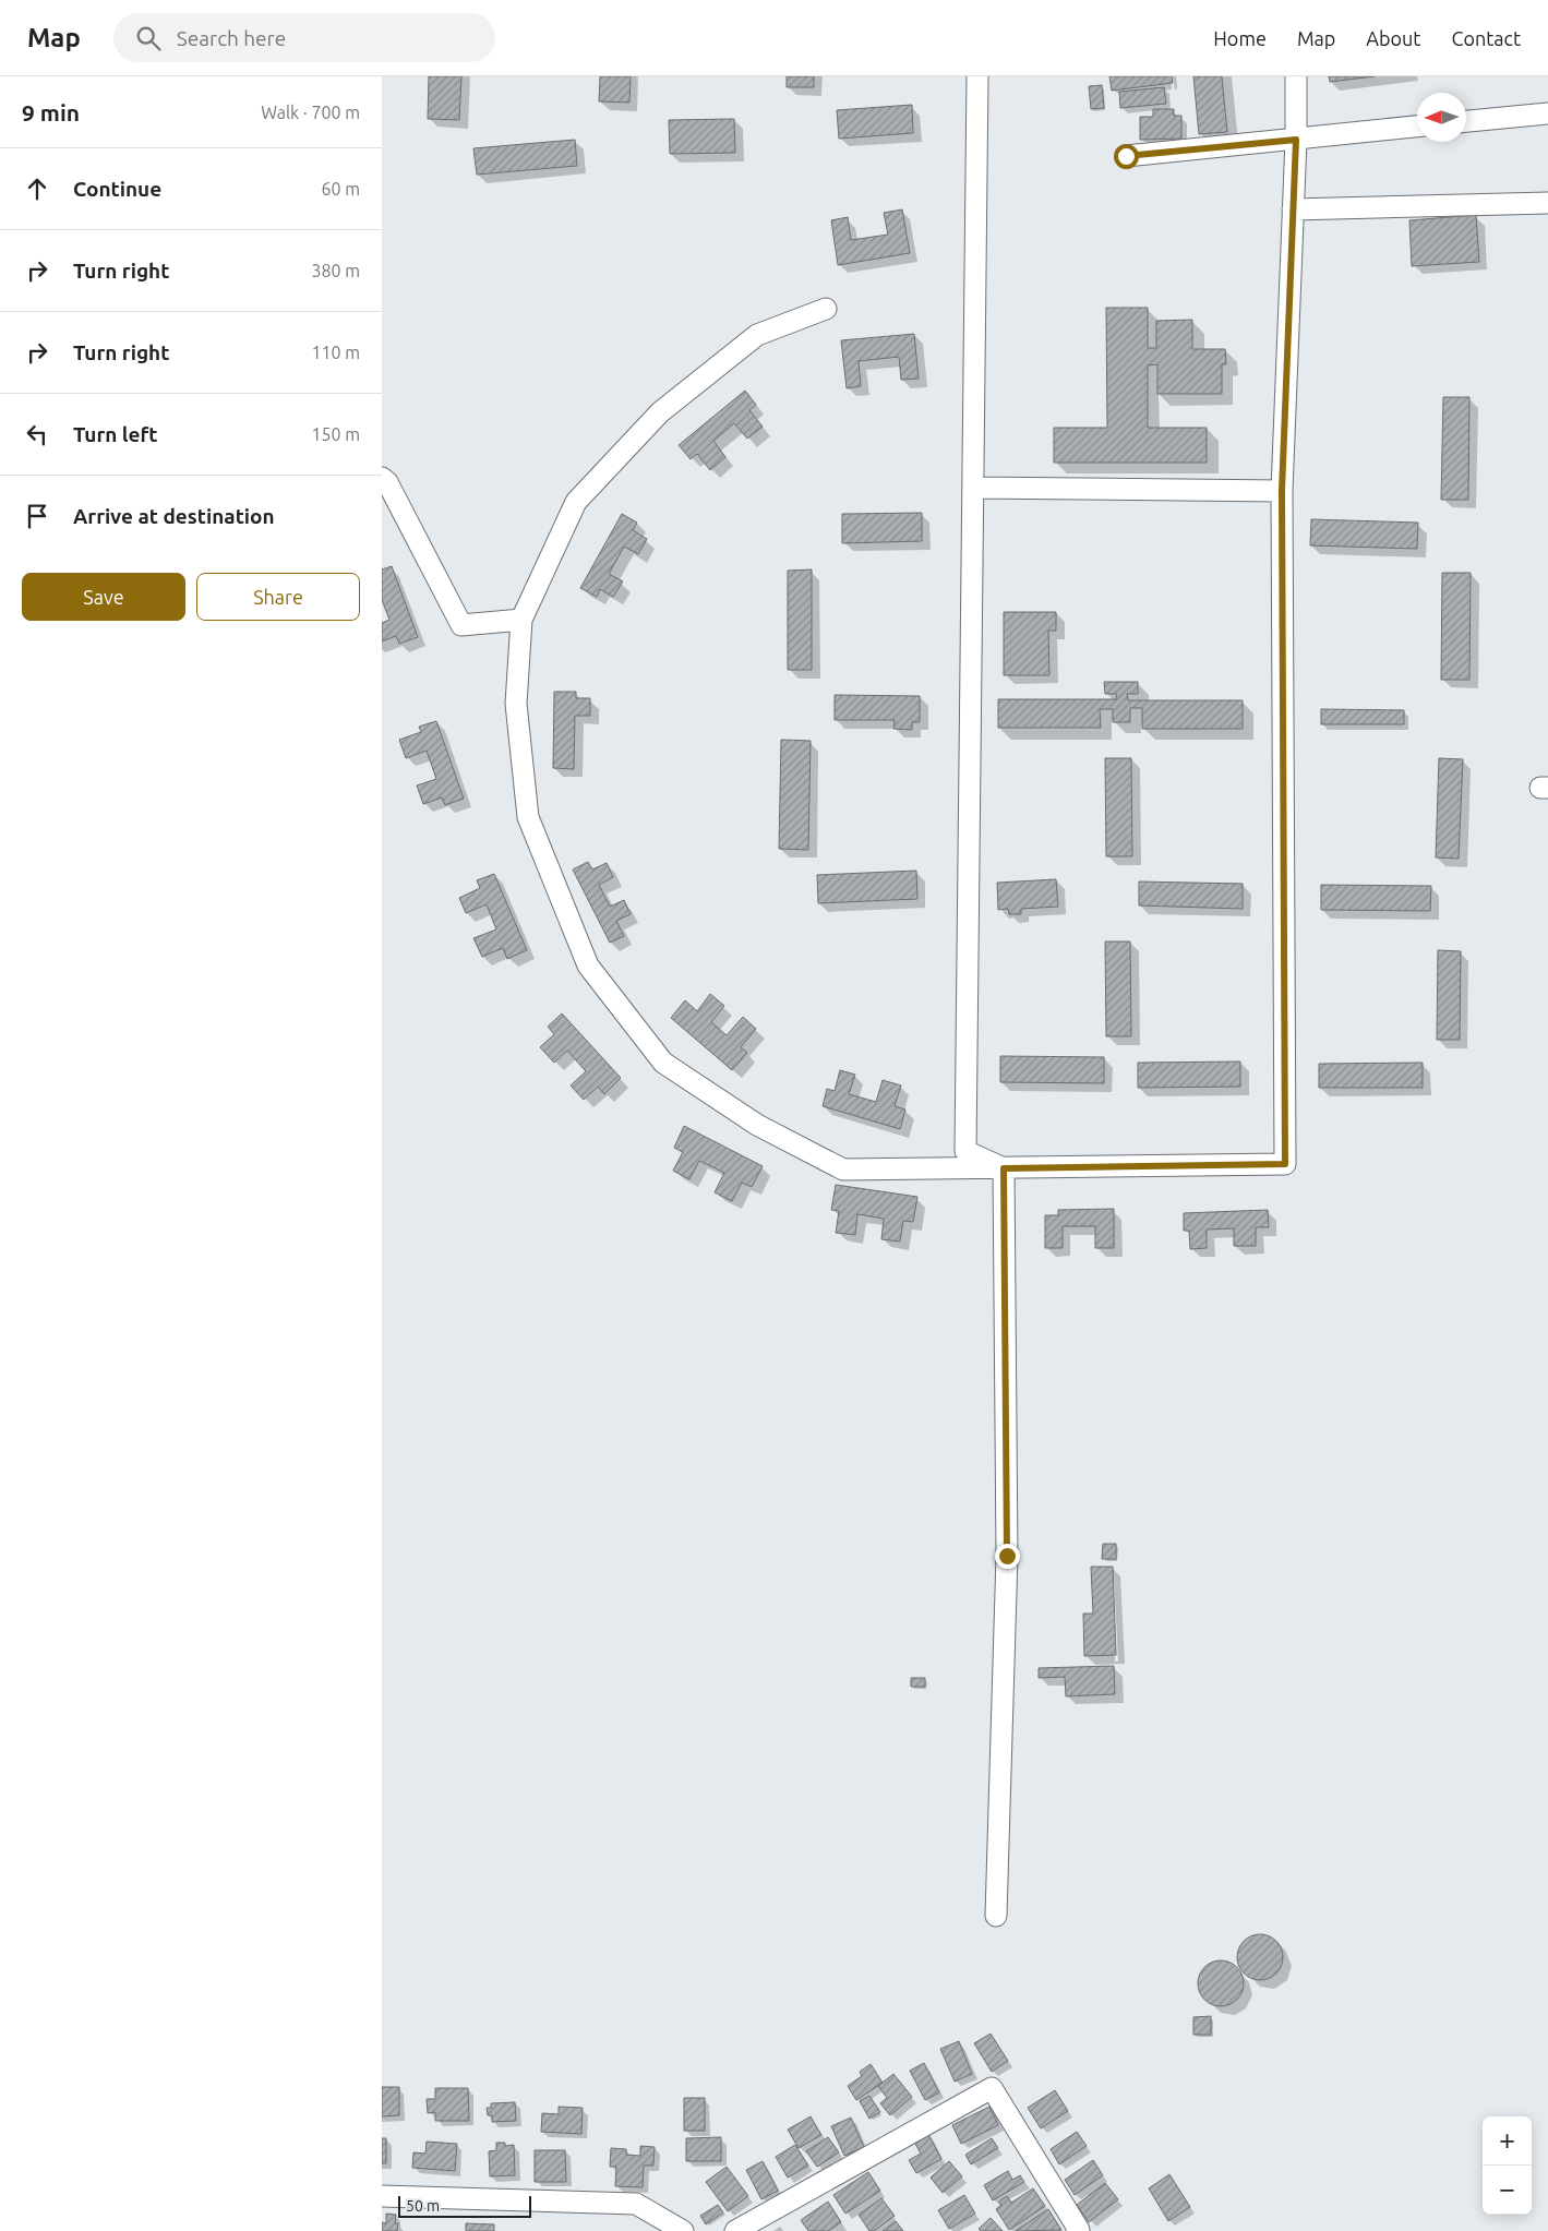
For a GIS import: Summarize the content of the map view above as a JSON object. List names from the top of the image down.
{
  "scale_bar": "50 m",
  "north": "left",
  "page": {
    "header": "Map",
    "search": "Search here",
    "nav": [
      "Home",
      "Map",
      "About",
      "Contact"
    ],
    "heading": ["9 min", "Walk · 700 m"],
    "list": [
      ["Continue", "60 m"],
      ["Turn right", "380 m"],
      ["Turn right", "110 m"],
      ["Turn left", "150 m"],
      "Arrive at destination"
    ],
    "buttons": ["Save", "Share"],
    "map_buttons": ["+", "−"],
    "scale": "50 m"
  }
}
